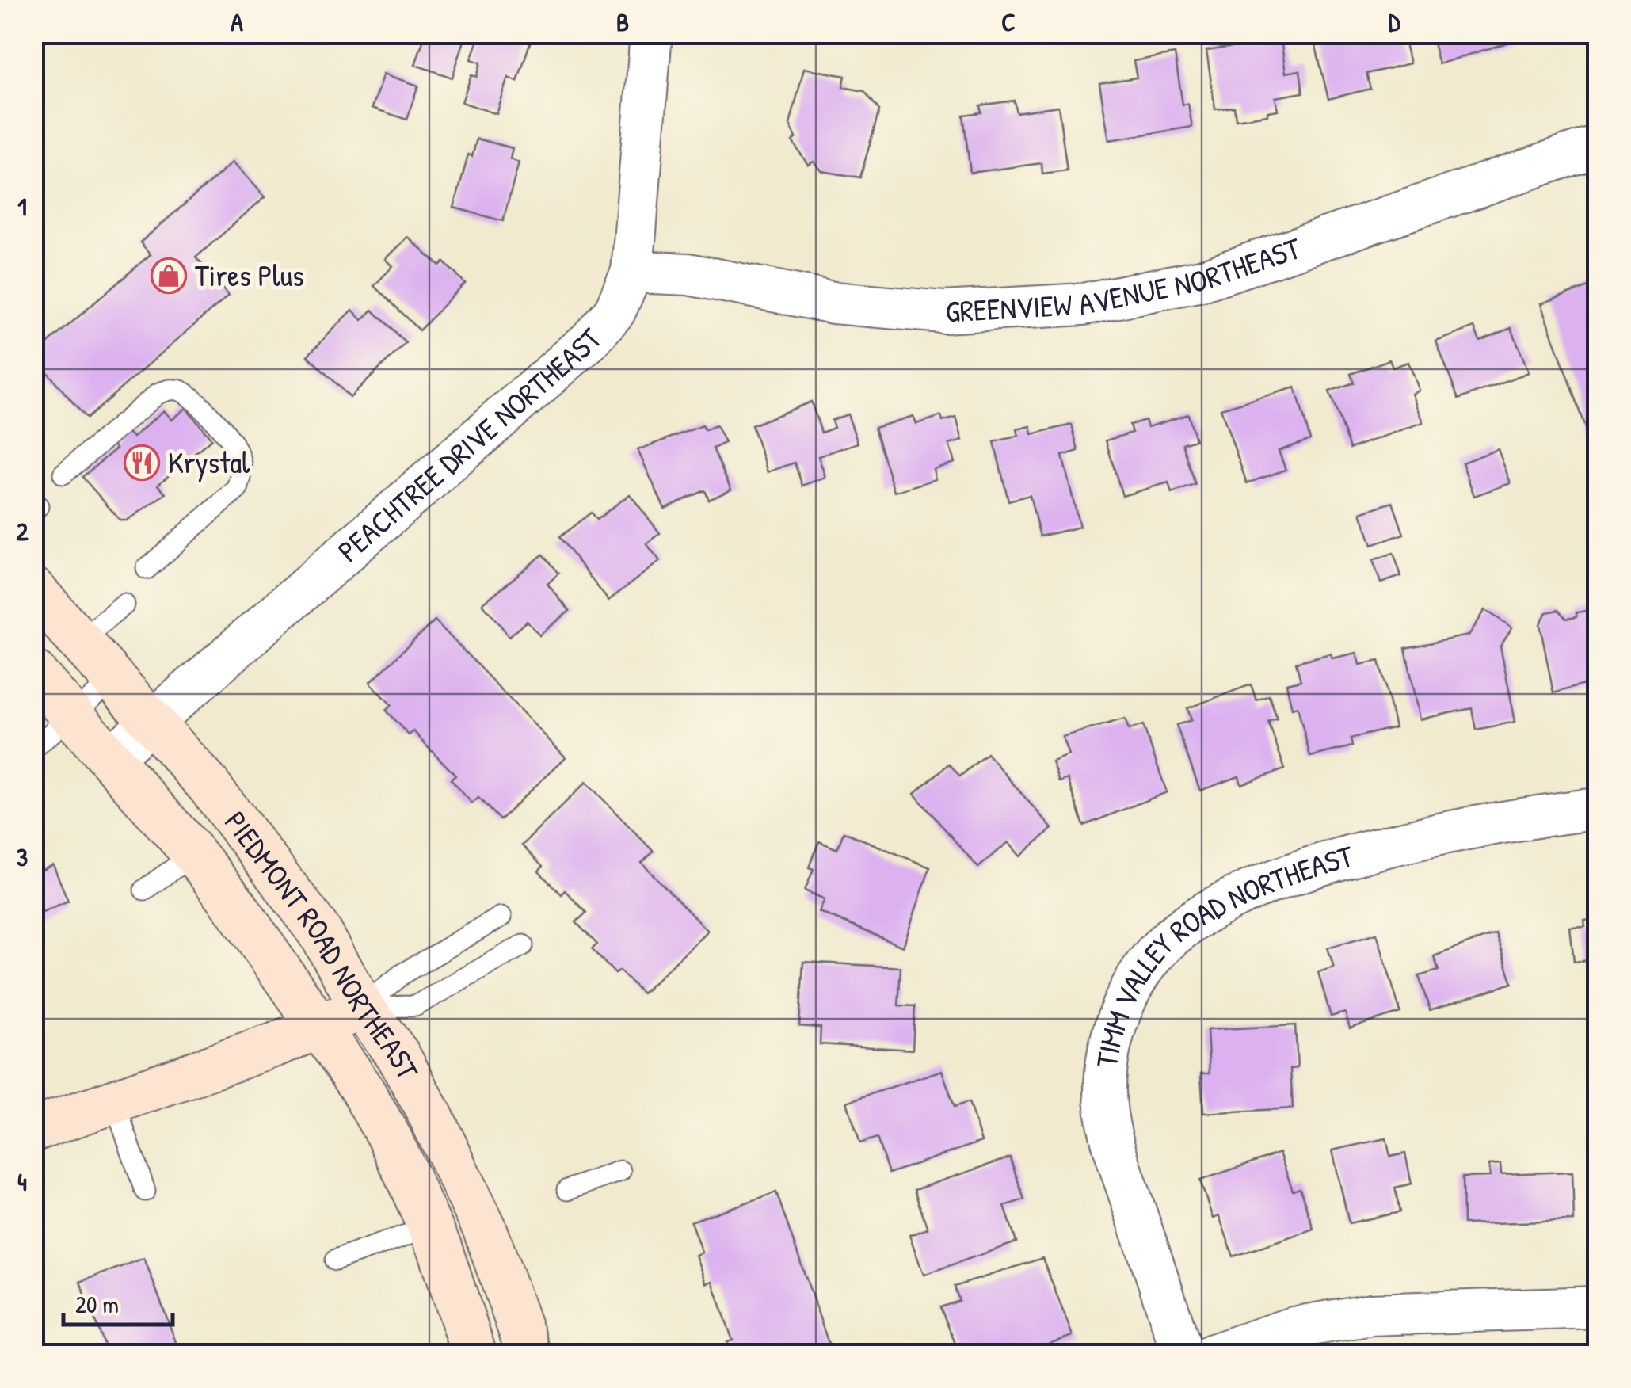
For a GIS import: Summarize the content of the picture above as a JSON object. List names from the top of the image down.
{
  "streets": {
    "main road": ["PIEDMONT ROAD NORTHEAST"],
    "street": ["GREENVIEW AVENUE NORTHEAST", "PEACHTREE DRIVE NORTHEAST", "TIMM VALLEY ROAD NORTHEAST"]
  },
  "crossings": [
    ["GREENVIEW AVENUE NORTHEAST", "PEACHTREE DRIVE NORTHEAST"],
    ["PEACHTREE DRIVE NORTHEAST", "PIEDMONT ROAD NORTHEAST"]
  ],
  "places": {
    "shop": ["Tires Plus"],
    "restaurant": ["Krystal"]
  },
  "scale_bar": "20 m",
  "grid": {
    "columns": [
      "A",
      "B",
      "C",
      "D"
    ],
    "rows": [
      "1",
      "2",
      "3",
      "4"
    ]
  }
}
